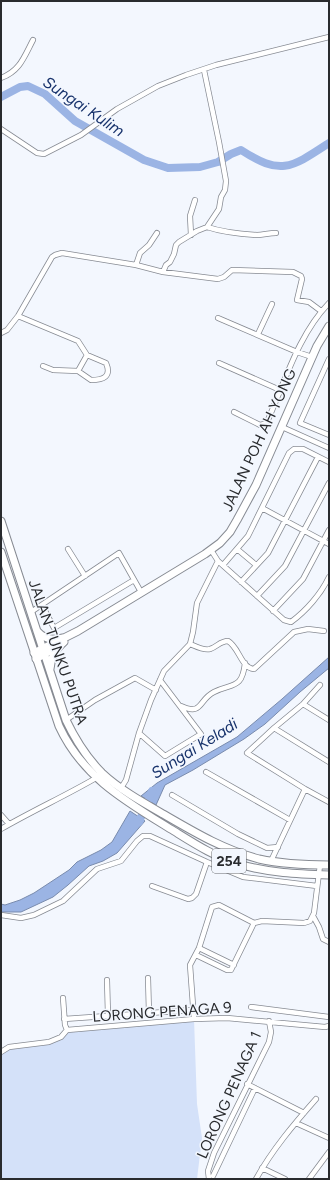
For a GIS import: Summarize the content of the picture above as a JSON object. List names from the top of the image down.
{
  "streets": {
    "main road": ["JALAN POH AH YONG", "JALAN TUNKU PUTRA", "254"],
    "street": ["LORONG PENAGA 9", "LORONG PENAGA 1"]
  },
  "crossings": [
    ["JALAN POH AH YONG", "JALAN TUNKU PUTRA"],
    ["LORONG PENAGA 9", "LORONG PENAGA 1"]
  ],
  "water": ["Sungai Kulim", "Sungai Keladi"]
}
